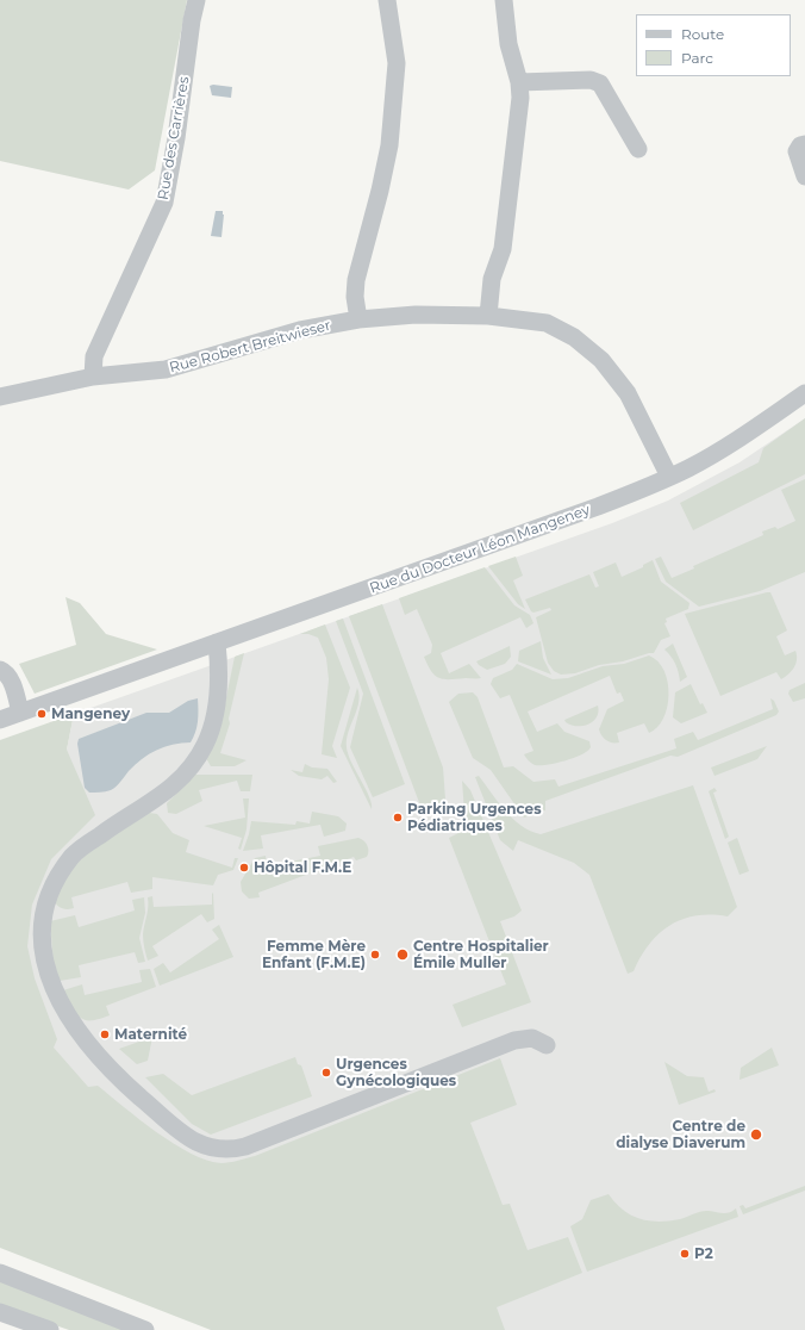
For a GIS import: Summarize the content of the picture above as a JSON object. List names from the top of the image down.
{
  "streets": {
    "street": ["Rue des Carrières", "Rue Robert Breitwieser", "Rue du Docteur Léon Mangeney"]
  },
  "crossings": [
    ["Rue des Carrières", "Rue Robert Breitwieser"],
    ["Rue Robert Breitwieser", "Rue du Docteur Léon Mangeney"]
  ],
  "places": [
    "Mangeney",
    "Parking Urgences Pédiatriques",
    "Hôpital F.M.E",
    "Femme Mère Enfant (F.M.E)",
    "Centre Hospitalier Émile Muller",
    "Maternité",
    "Urgences Gynécologiques",
    "Centre de dialyse Diaverum",
    "P2"
  ],
  "legend": ["Route", "Parc"]
}
